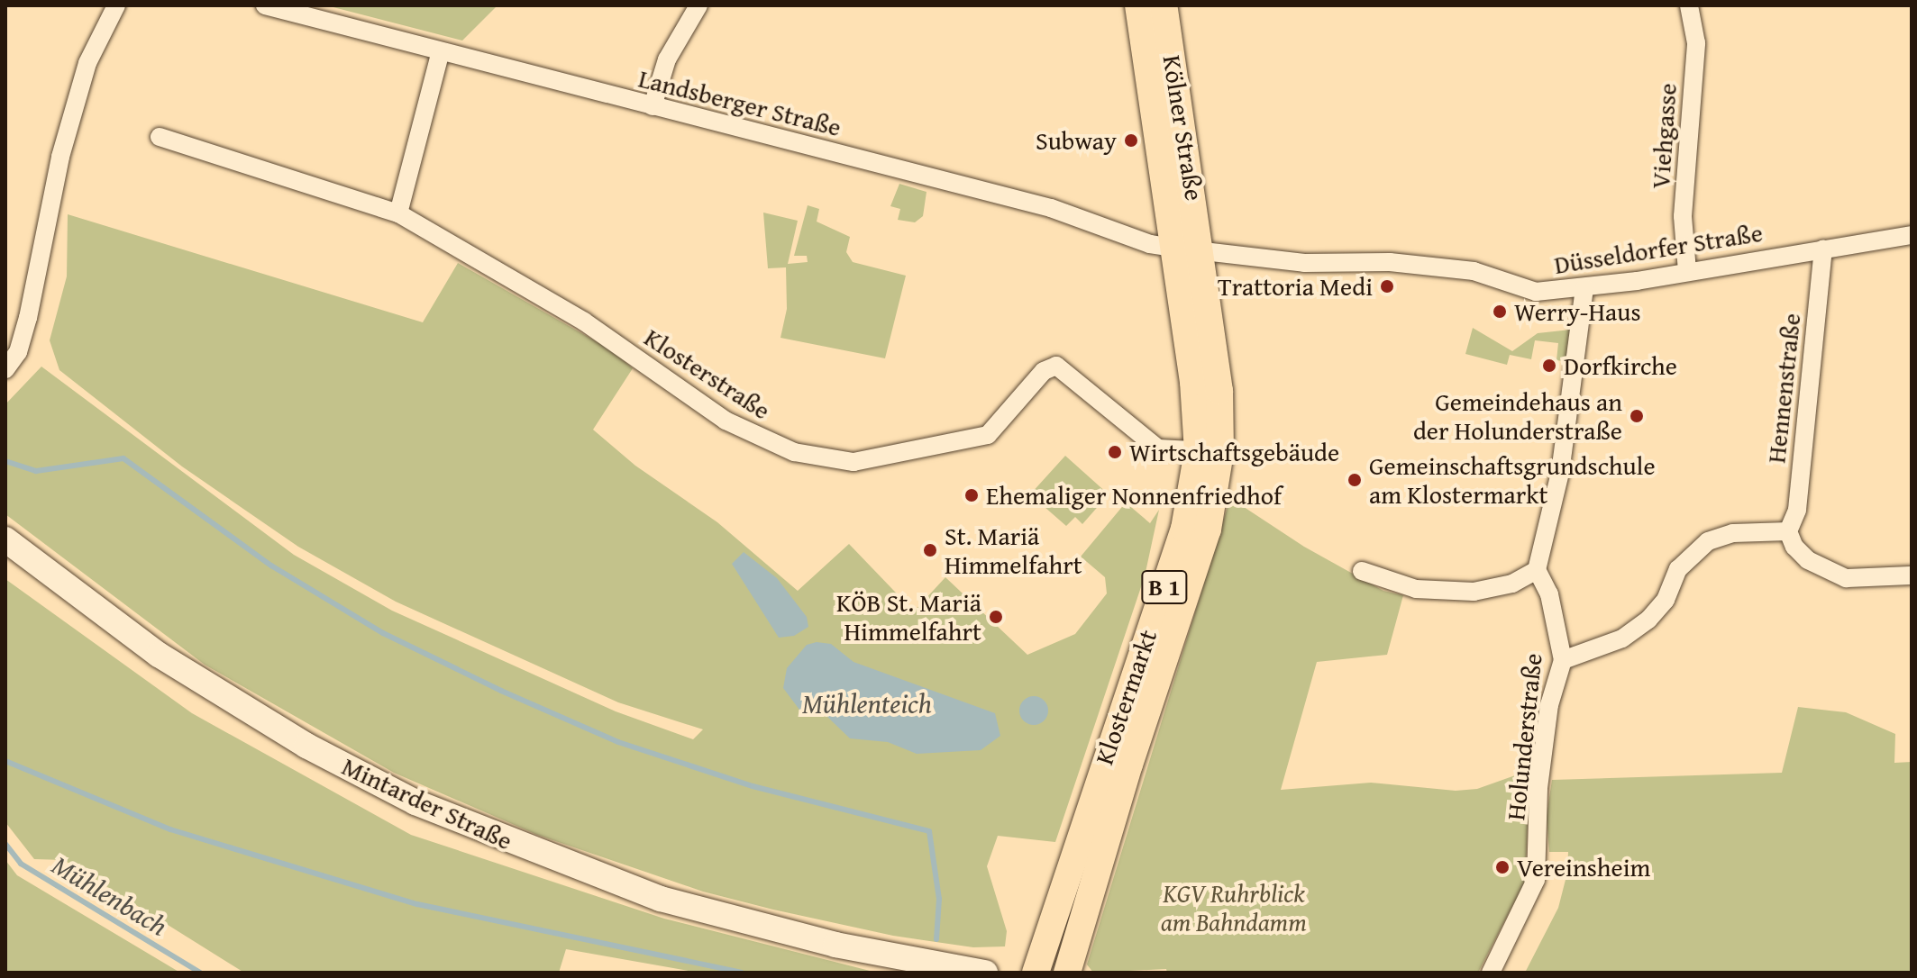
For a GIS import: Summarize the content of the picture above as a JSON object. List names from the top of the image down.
{
  "streets": {
    "main road": [
      "Kölner Straße",
      "B 1",
      "Klostermarkt",
      "Mintarder Straße"
    ],
    "street": [
      "Landsberger Straße",
      "Viehgasse",
      "Düsseldorfer Straße",
      "Klosterstraße",
      "Hennenstraße",
      "Holunderstraße"
    ]
  },
  "crossings": [
    ["Landsberger Straße", "Kölner Straße"],
    ["Landsberger Straße", "Düsseldorfer Straße"],
    ["Landsberger Straße", "Klostermarkt"],
    ["Kölner Straße", "Düsseldorfer Straße"],
    ["Kölner Straße", "Klostermarkt"],
    ["Viehgasse", "Düsseldorfer Straße"],
    ["Düsseldorfer Straße", "Hennenstraße"],
    ["Düsseldorfer Straße", "Klostermarkt"],
    ["Klosterstraße", "Klostermarkt"]
  ],
  "water": ["Mühlenteich", "Mühlenbach"],
  "parks": ["KGV Ruhrblick am Bahndamm"],
  "places": [
    "Subway",
    "Trattoria Medi",
    "Werry-Haus",
    "Dorfkirche",
    "Gemeindehaus an der Holunderstraße",
    "Wirtschaftsgebäude",
    "Gemeinschaftsgrundschule am Klostermarkt",
    "Ehemaliger Nonnenfriedhof",
    "St. Mariä Himmelfahrt",
    "KÖB St. Mariä Himmelfahrt",
    "Vereinsheim"
  ]
}
